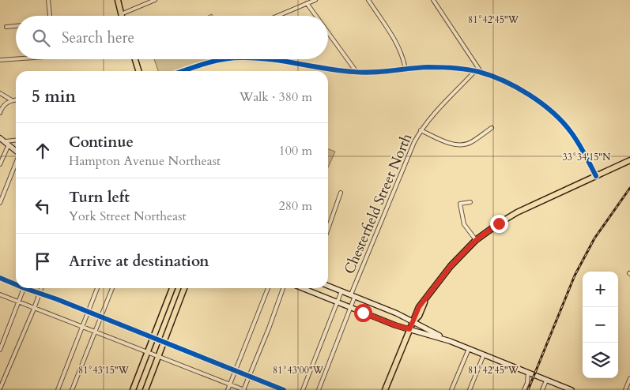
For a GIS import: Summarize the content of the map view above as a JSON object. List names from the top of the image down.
{
  "streets": {
    "street": ["Chesterfield Street North"]
  },
  "page": {
    "search": "Search here",
    "heading": ["5 min", "Walk · 380 m"],
    "list": [
      ["Continue", "Hampton Avenue Northeast", "100 m"],
      ["Turn left", "York Street Northeast", "280 m"],
      "Arrive at destination"
    ],
    "map_buttons": ["+", "−"]
  },
  "coordinates": [
    "81°42'45\"W",
    "33°34'15\"N",
    "81°43'15\"W",
    "81°43'00\"W"
  ]
}
